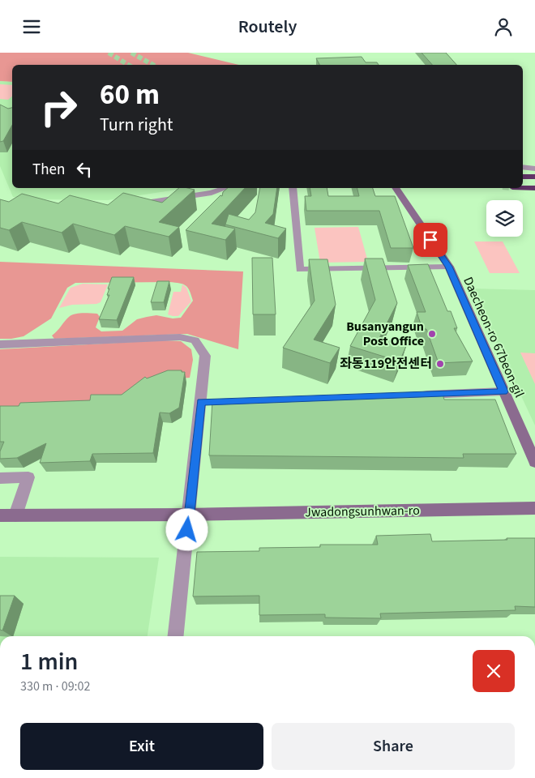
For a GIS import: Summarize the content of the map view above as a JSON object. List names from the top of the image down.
{
  "streets": {
    "street": ["Daecheon-ro 67beon-gil", "Jwadongsunhwan-ro"]
  },
  "places": ["Busanyangun Post Office", "좌동119안전센터"],
  "page": {
    "header": "Routely",
    "turn": ["60 m", "Turn right"],
    "then": "Then",
    "heading": ["1 min", "330 m · 09:02"],
    "buttons": ["Exit", "Share"]
  }
}
